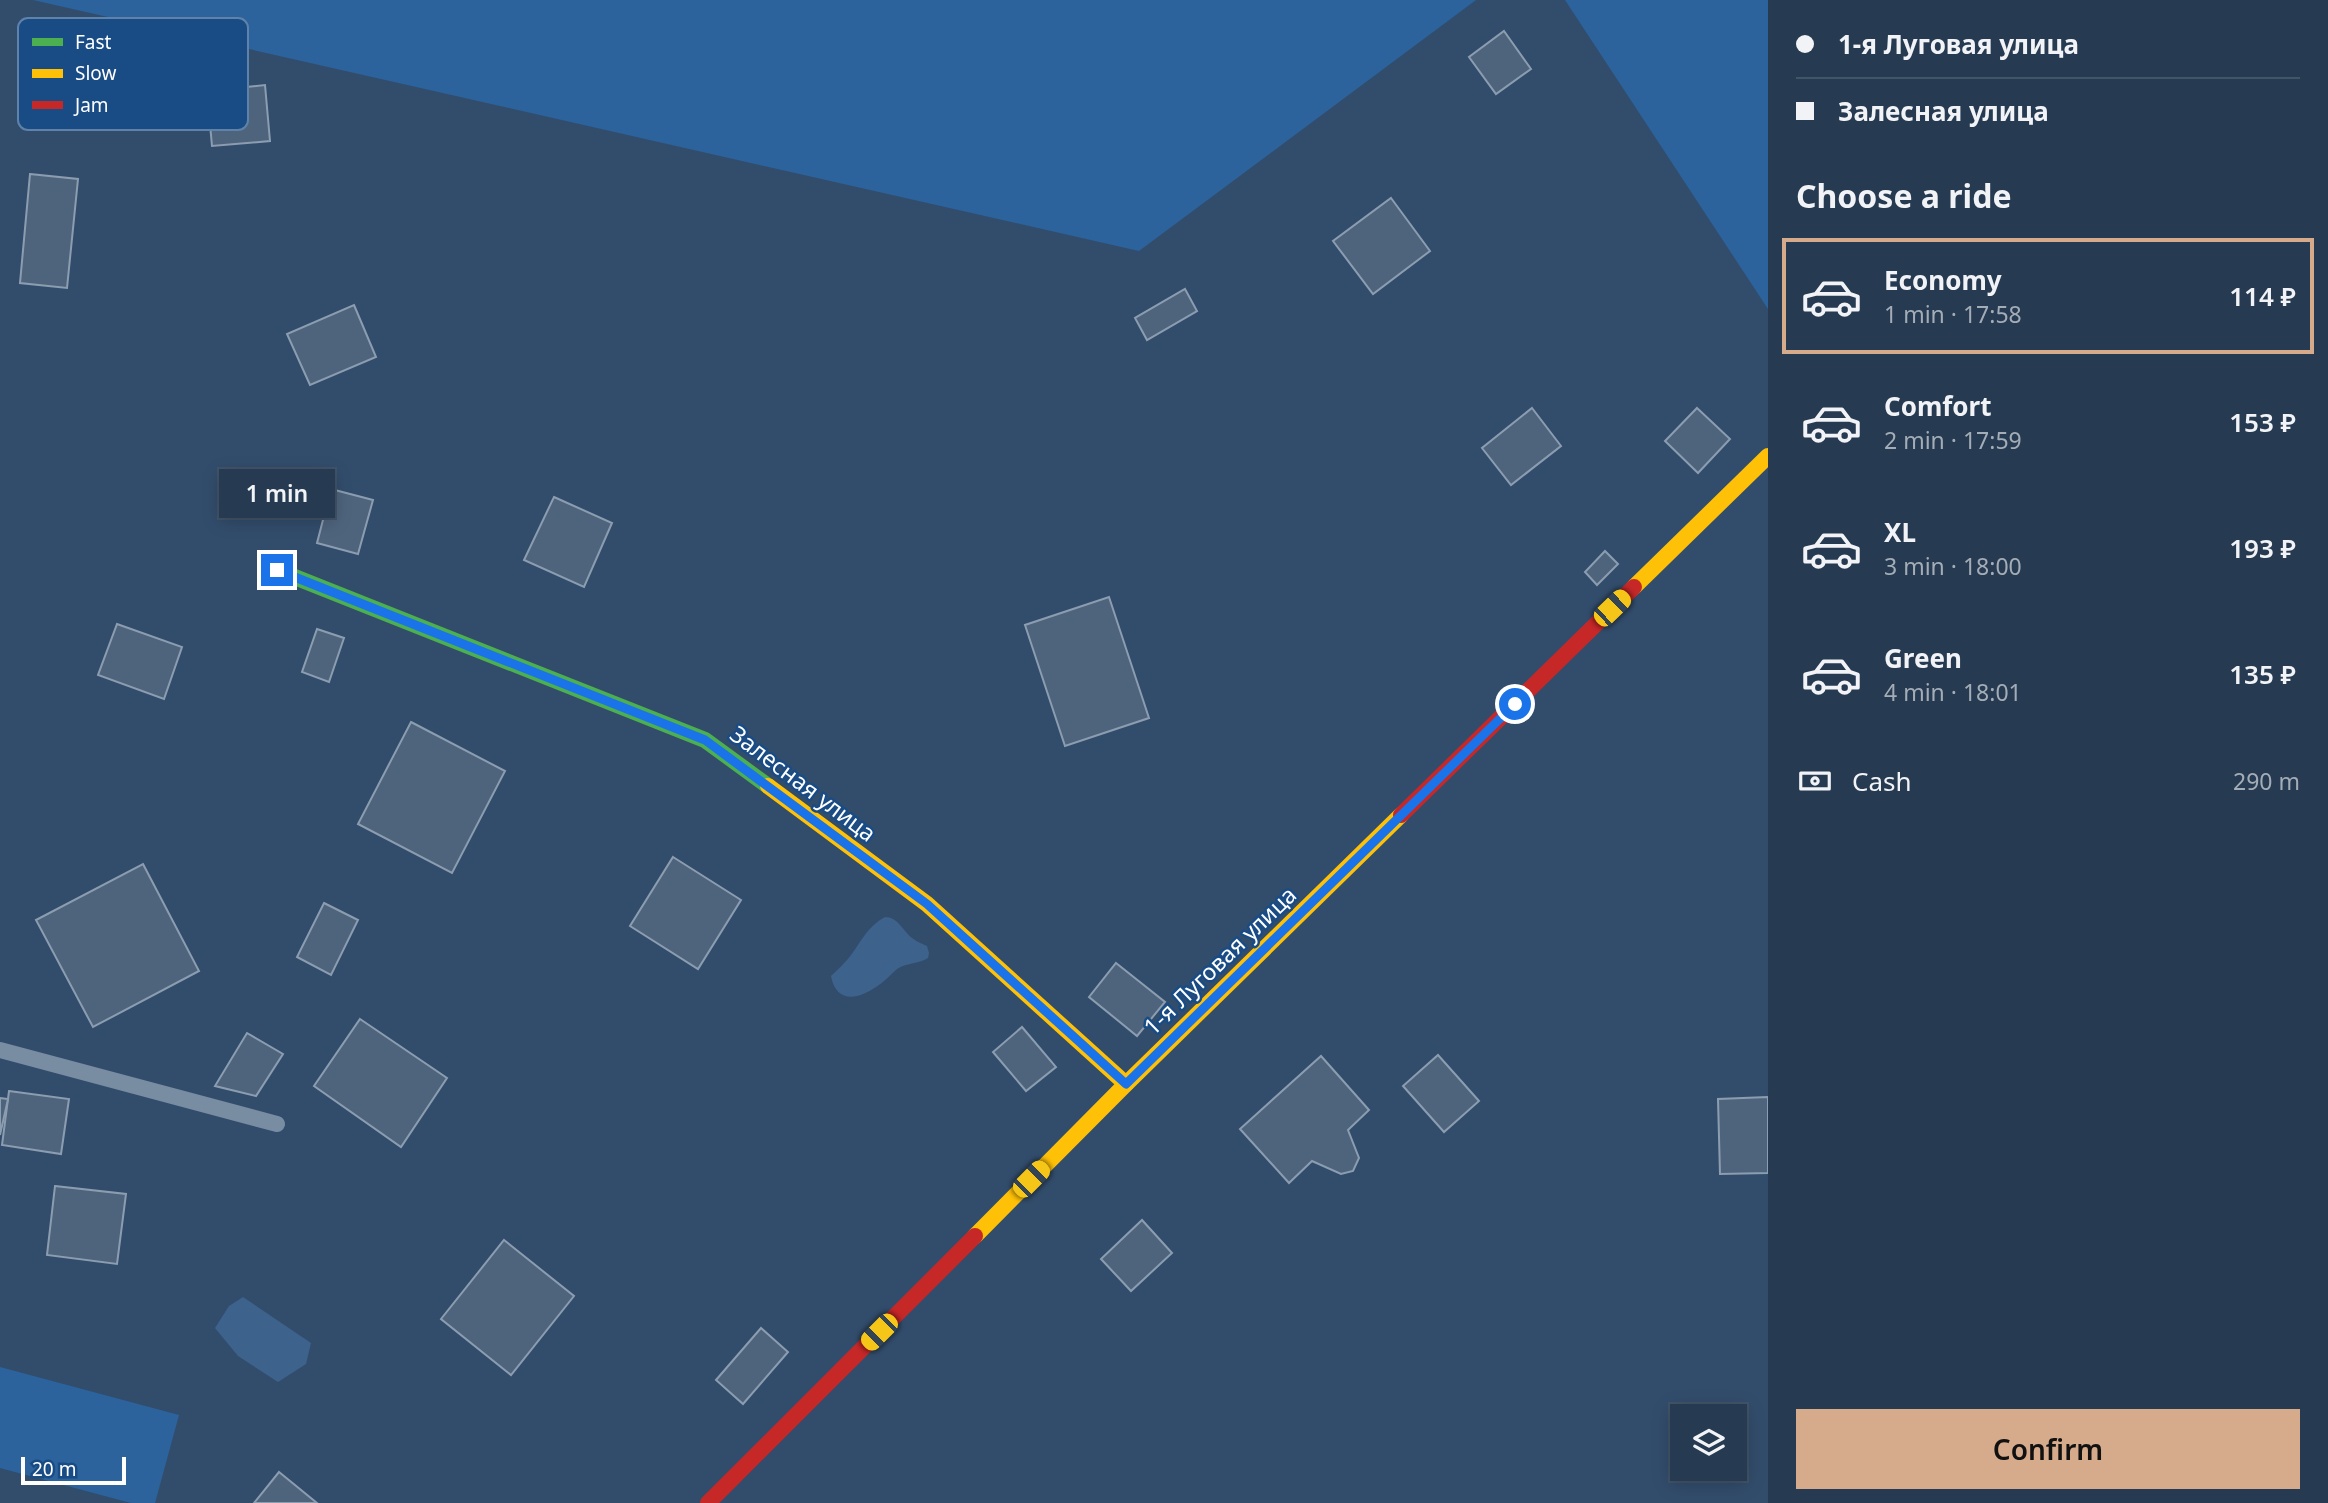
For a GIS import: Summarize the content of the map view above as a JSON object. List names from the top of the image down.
{
  "streets": {
    "street": ["Залесная улица", "1-я Луговая улица"]
  },
  "crossings": [
    ["Залесная улица", "1-я Луговая улица"]
  ],
  "legend": ["Fast", "Slow", "Jam"],
  "scale_bar": "20 m",
  "page": {
    "banner": ["1-я Луговая улица", "Залесная улица"],
    "heading": "Choose a ride",
    "list": [
      {
        "name": "Economy",
        "note": "1 min · 17:58",
        "value": "114 ₽"
      },
      {
        "name": "Comfort",
        "note": "2 min · 17:59",
        "value": "153 ₽"
      },
      {
        "name": "XL",
        "note": "3 min · 18:00",
        "value": "193 ₽"
      },
      {
        "name": "Green",
        "note": "4 min · 18:01",
        "value": "135 ₽"
      }
    ],
    "bubble": "1 min",
    "pay": ["Cash", "290 m"],
    "buttons": "Confirm",
    "scale": "20 m"
  }
}
